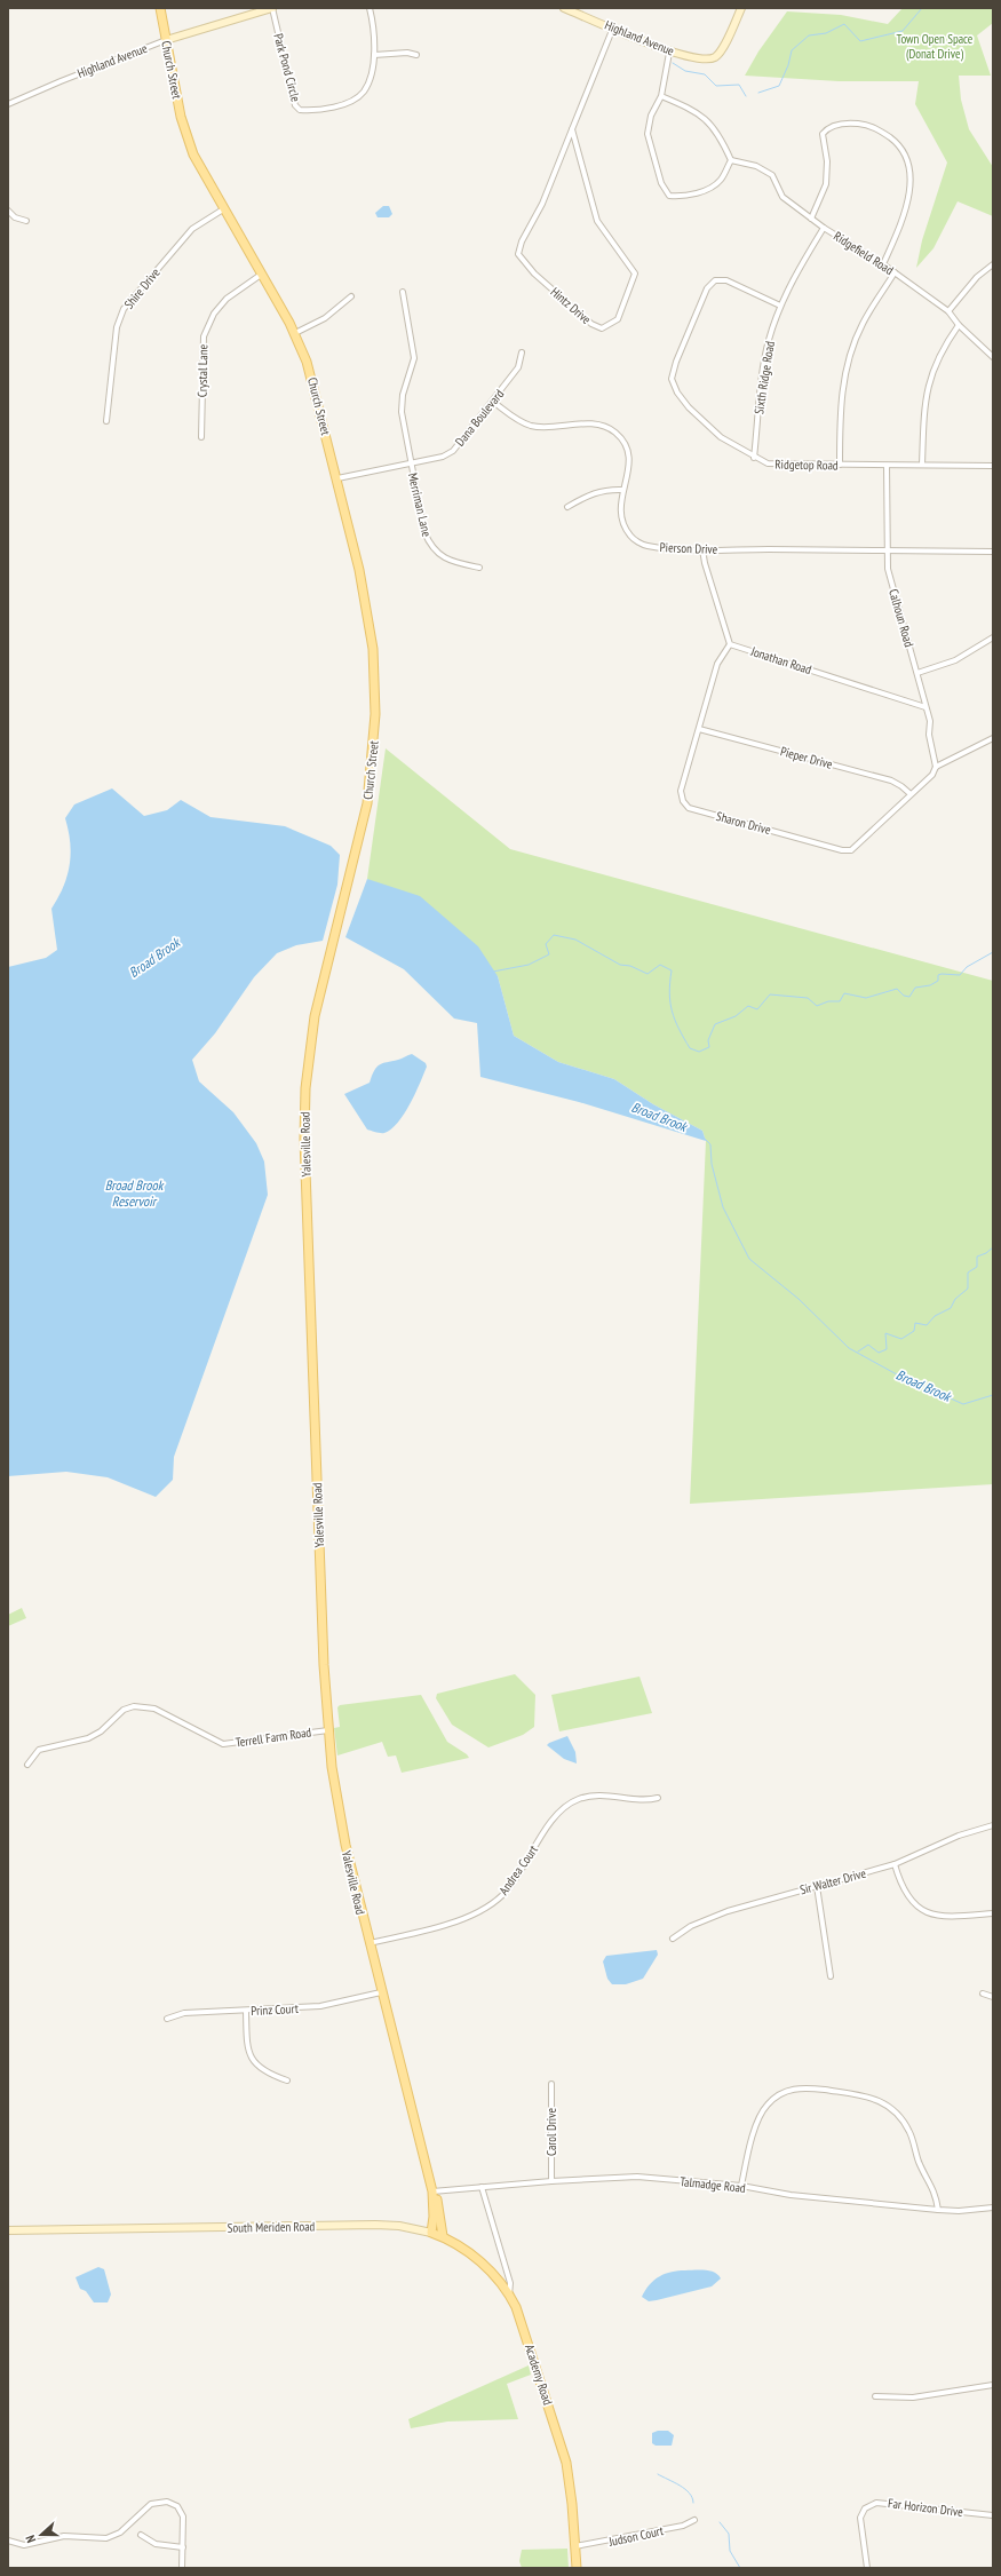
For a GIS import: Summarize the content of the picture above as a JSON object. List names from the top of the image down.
{
  "streets": {
    "main road": [
      "Highland Avenue",
      "Church Street",
      "Yalesville Road",
      "South Meriden Road",
      "Academy Road"
    ],
    "street": [
      "Park Pond Circle",
      "Ridgefield Road",
      "Shire Drive",
      "Hintz Drive",
      "Crystal Lane",
      "Sixth Ridge Road",
      "Dana Boulevard",
      "Ridgetop Road",
      "Merriman Lane",
      "Pierson Drive",
      "Calhoun Road",
      "Jonathan Road",
      "Pieper Drive",
      "Sharon Drive",
      "Terrell Farm Road",
      "Andrea Court",
      "Sir Walter Drive",
      "Prinz Court",
      "Carol Drive",
      "Talmadge Road",
      "Far Horizon Drive",
      "Judson Court"
    ]
  },
  "crossings": [
    ["Highland Avenue", "Park Pond Circle"],
    ["Highland Avenue", "Church Street"],
    ["Highland Avenue", "Hintz Drive"],
    ["Church Street", "Shire Drive"],
    ["Church Street", "Crystal Lane"],
    ["Church Street", "Dana Boulevard"],
    ["Church Street", "Yalesville Road"],
    ["Ridgefield Road", "Sixth Ridge Road"],
    ["Sixth Ridge Road", "Ridgetop Road"],
    ["Dana Boulevard", "Merriman Lane"],
    ["Dana Boulevard", "Pierson Drive"],
    ["Ridgetop Road", "Calhoun Road"],
    ["Pierson Drive", "Calhoun Road"],
    ["Calhoun Road", "Jonathan Road"],
    ["Calhoun Road", "Sharon Drive"],
    ["Jonathan Road", "Sharon Drive"],
    ["Pieper Drive", "Sharon Drive"],
    ["Yalesville Road", "Terrell Farm Road"],
    ["Yalesville Road", "Andrea Court"],
    ["Yalesville Road", "Prinz Court"],
    ["Yalesville Road", "Talmadge Road"],
    ["Yalesville Road", "South Meriden Road"],
    ["Carol Drive", "Talmadge Road"],
    ["Talmadge Road", "Academy Road"],
    ["South Meriden Road", "Academy Road"],
    ["Academy Road", "Judson Court"]
  ],
  "water": ["Broad Brook", "Broad Brook Reservoir"],
  "parks": ["Town Open Space (Donat Drive)"],
  "north": "left"
}
